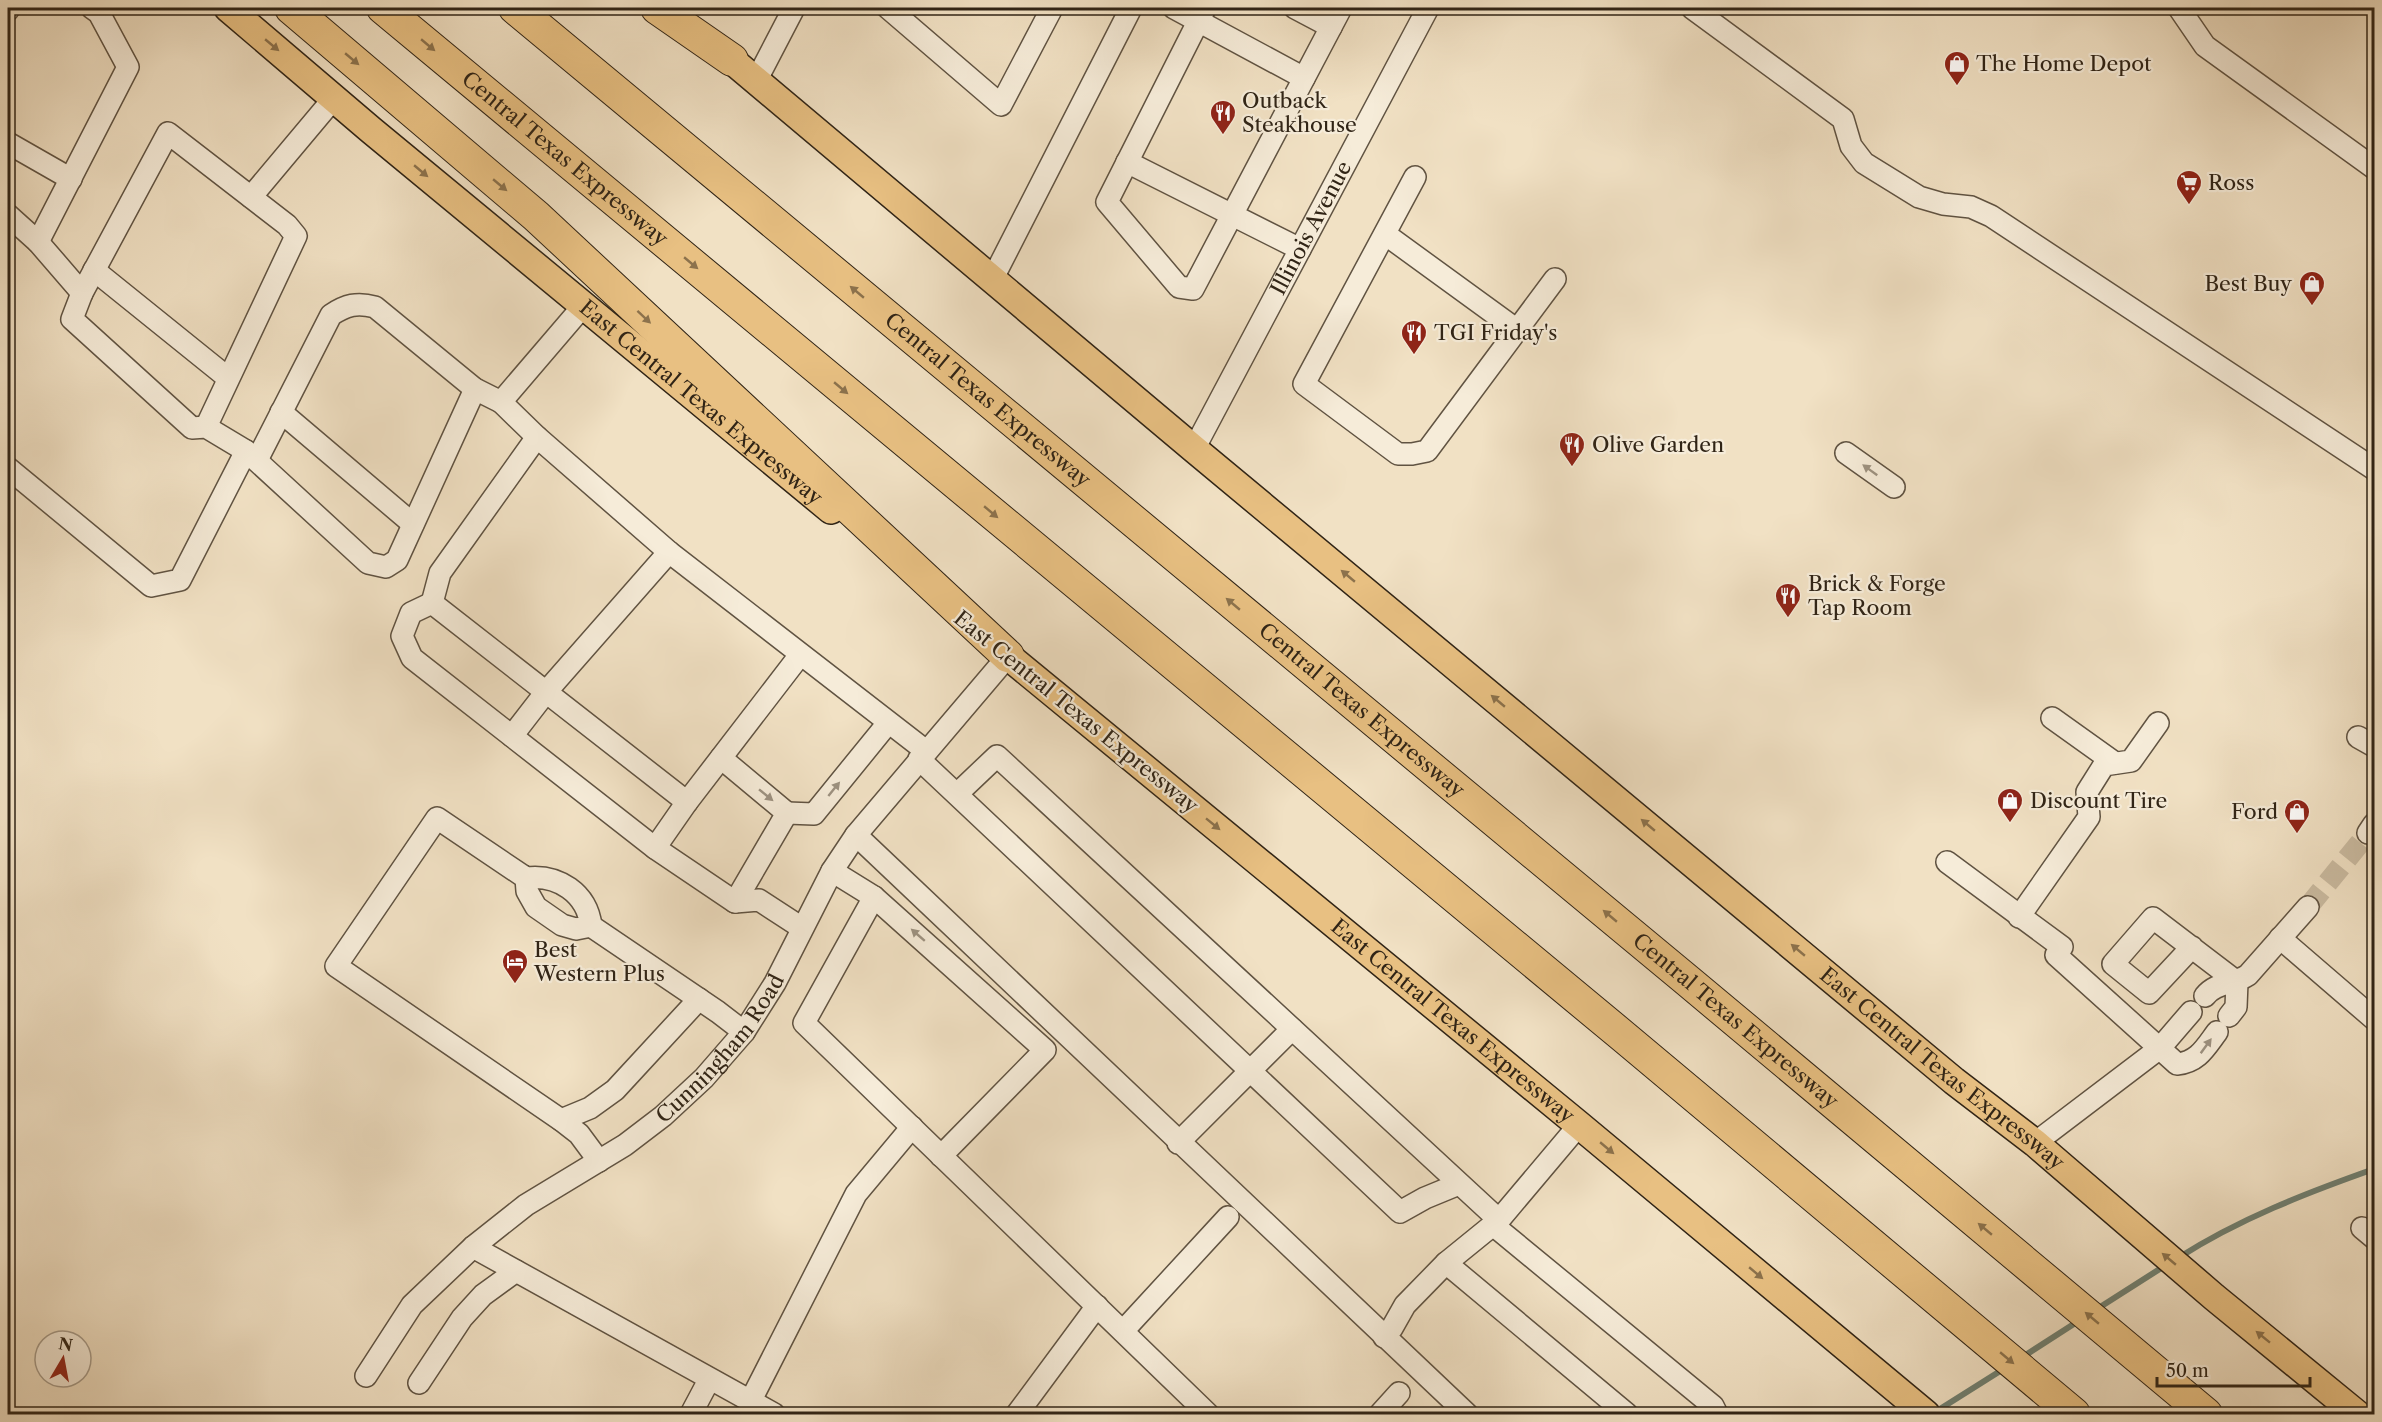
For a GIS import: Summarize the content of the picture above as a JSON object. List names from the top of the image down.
{
  "streets": {
    "highway": ["Central Texas Expressway"],
    "main road": ["East Central Texas Expressway"],
    "street": ["Illinois Avenue", "Cunningham Road"]
  },
  "crossings": [
    ["Illinois Avenue", "East Central Texas Expressway"],
    ["East Central Texas Expressway", "Cunningham Road"]
  ],
  "places": {
    "shop": [
      "The Home Depot",
      "Best Buy",
      "Discount Tire",
      "Ford"
    ],
    "restaurant": [
      "Outback Steakhouse",
      "TGI Friday's",
      "Olive Garden",
      "Brick & Forge Tap Room"
    ],
    "supermarket": ["Ross"],
    "hotel": ["Best Western Plus"]
  },
  "scale_bar": "50 m",
  "north": "top"
}
